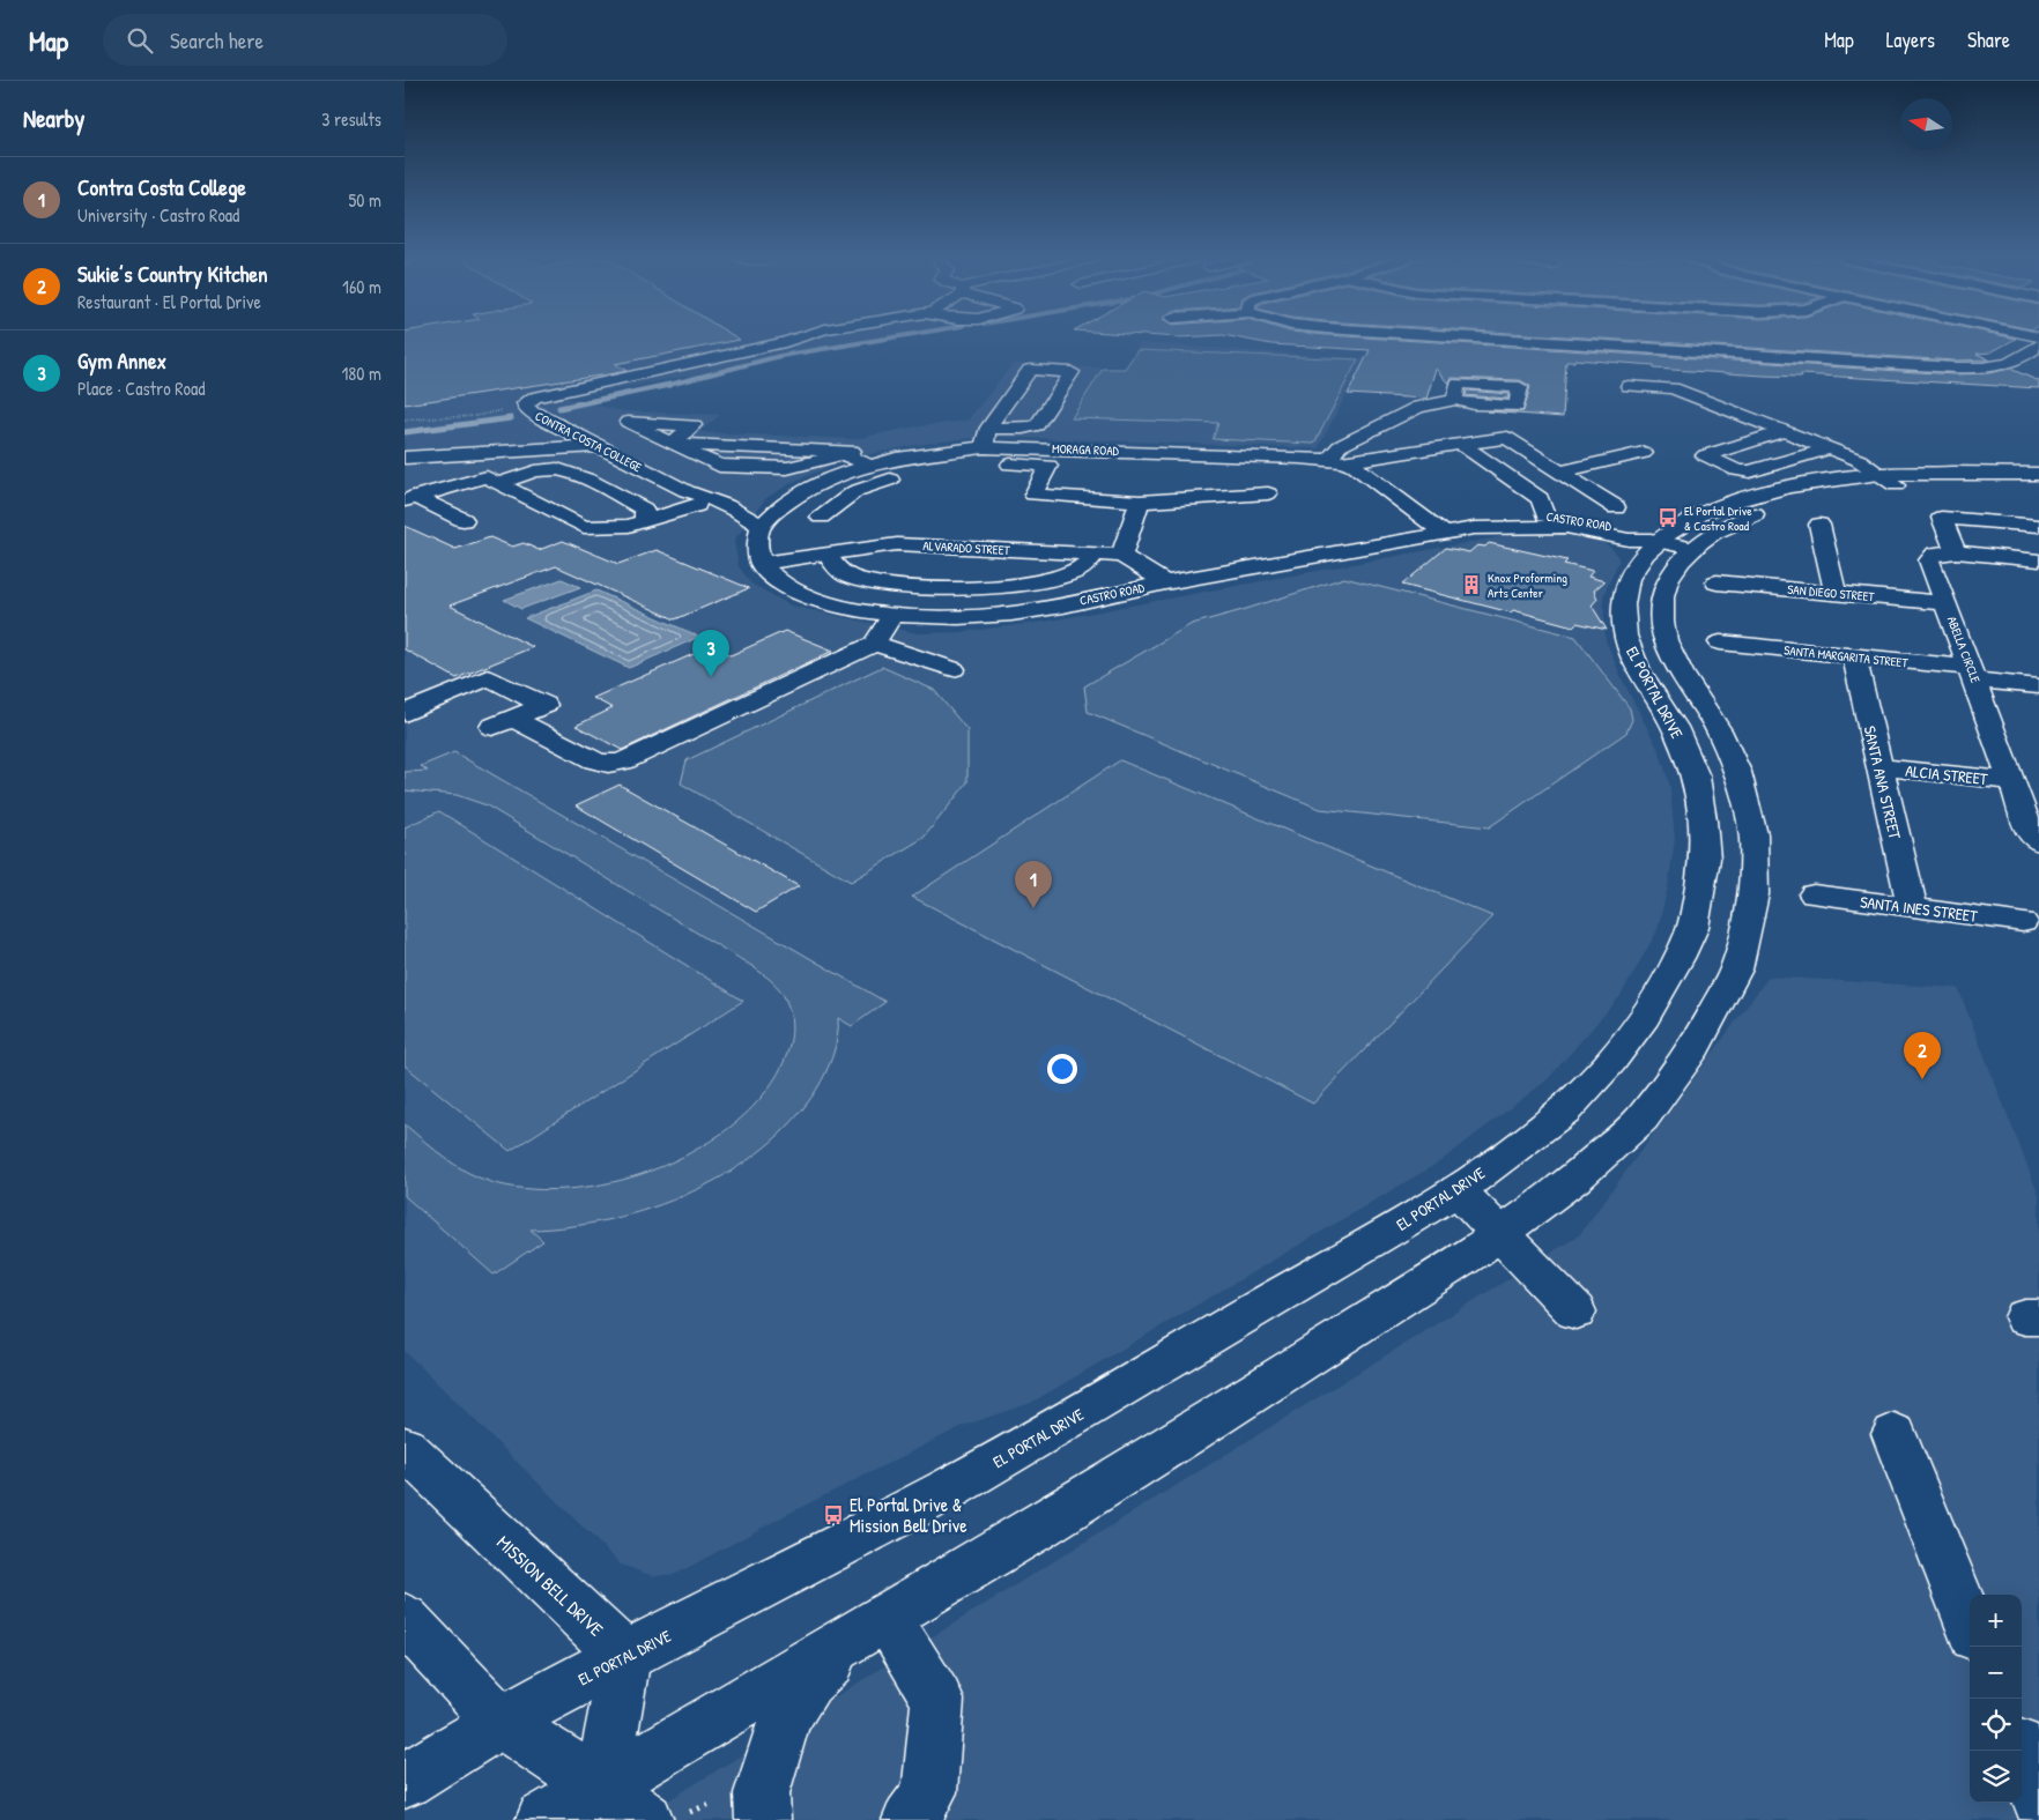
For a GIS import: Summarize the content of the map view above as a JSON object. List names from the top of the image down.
{
  "streets": {
    "street": [
      "CONTRA COSTA COLLEGE",
      "MORAGA ROAD",
      "CASTRO ROAD",
      "ALVARADO STREET",
      "SAN DIEGO STREET",
      "ABELLA CIRCLE",
      "SANTA MARGARITA STREET",
      "EL PORTAL DRIVE",
      "ALCIA STREET",
      "SANTA ANA STREET",
      "SANTA INES STREET",
      "MISSION BELL DRIVE"
    ]
  },
  "crossings": [
    ["CONTRA COSTA COLLEGE", "MORAGA ROAD"],
    ["MORAGA ROAD", "CASTRO ROAD"],
    ["CASTRO ROAD", "ALVARADO STREET"],
    ["CASTRO ROAD", "EL PORTAL DRIVE"],
    ["SAN DIEGO STREET", "ABELLA CIRCLE"],
    ["ABELLA CIRCLE", "SANTA MARGARITA STREET"],
    ["ABELLA CIRCLE", "ALCIA STREET"],
    ["SANTA MARGARITA STREET", "SANTA ANA STREET"],
    ["EL PORTAL DRIVE", "MISSION BELL DRIVE"],
    ["ALCIA STREET", "SANTA ANA STREET"],
    ["SANTA ANA STREET", "SANTA INES STREET"]
  ],
  "places": {
    "bus stop": ["El Portal Drive & Castro Road", "El Portal Drive & Mission Bell Drive"],
    "building": ["Knox Proforming Arts Center"]
  },
  "north": "left",
  "page": {
    "header": "Map",
    "search": "Search here",
    "nav": ["Map", "Layers", "Share"],
    "heading": ["Nearby", "3 results"],
    "list": [
      {
        "mark": "1",
        "name": "Contra Costa College",
        "note": "University · Castro Road",
        "value": "50 m"
      },
      {
        "mark": "2",
        "name": "Sukie’s Country Kitchen",
        "note": "Restaurant · El Portal Drive",
        "value": "160 m"
      },
      {
        "mark": "3",
        "name": "Gym Annex",
        "note": "Place · Castro Road",
        "value": "180 m"
      }
    ],
    "pins": ["3", "1", "2"],
    "map_buttons": ["+", "−"]
  }
}
